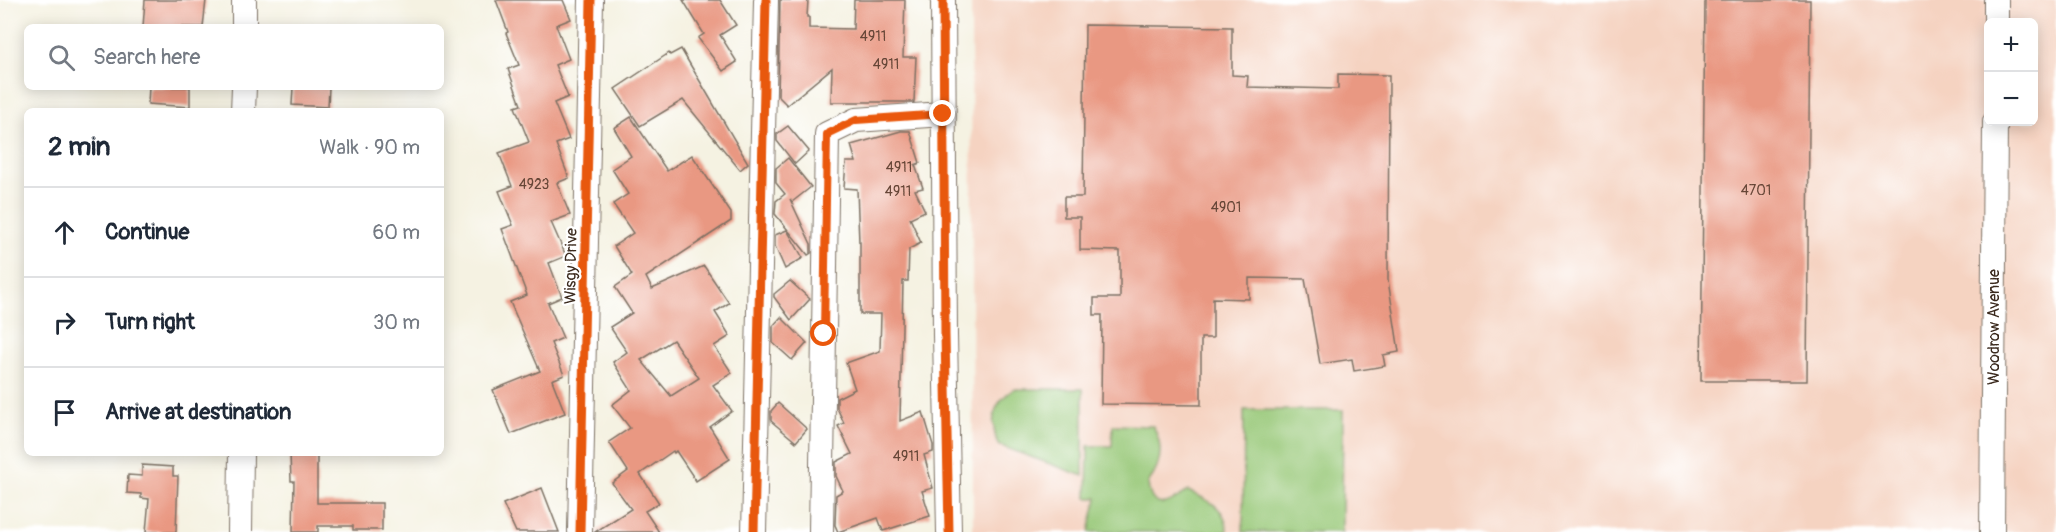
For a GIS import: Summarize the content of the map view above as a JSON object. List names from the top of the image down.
{
  "streets": {
    "street": ["Wisgy Drive", "Woodrow Avenue"]
  },
  "house_numbers": [
    "4911",
    "4911",
    "4911",
    "4923",
    "4701",
    "4911",
    "4901",
    "4911"
  ],
  "page": {
    "map_buttons": ["+", "−"],
    "search": "Search here",
    "heading": ["2 min", "Walk · 90 m"],
    "list": [
      ["Continue", "60 m"],
      ["Turn right", "30 m"],
      "Arrive at destination"
    ]
  }
}
